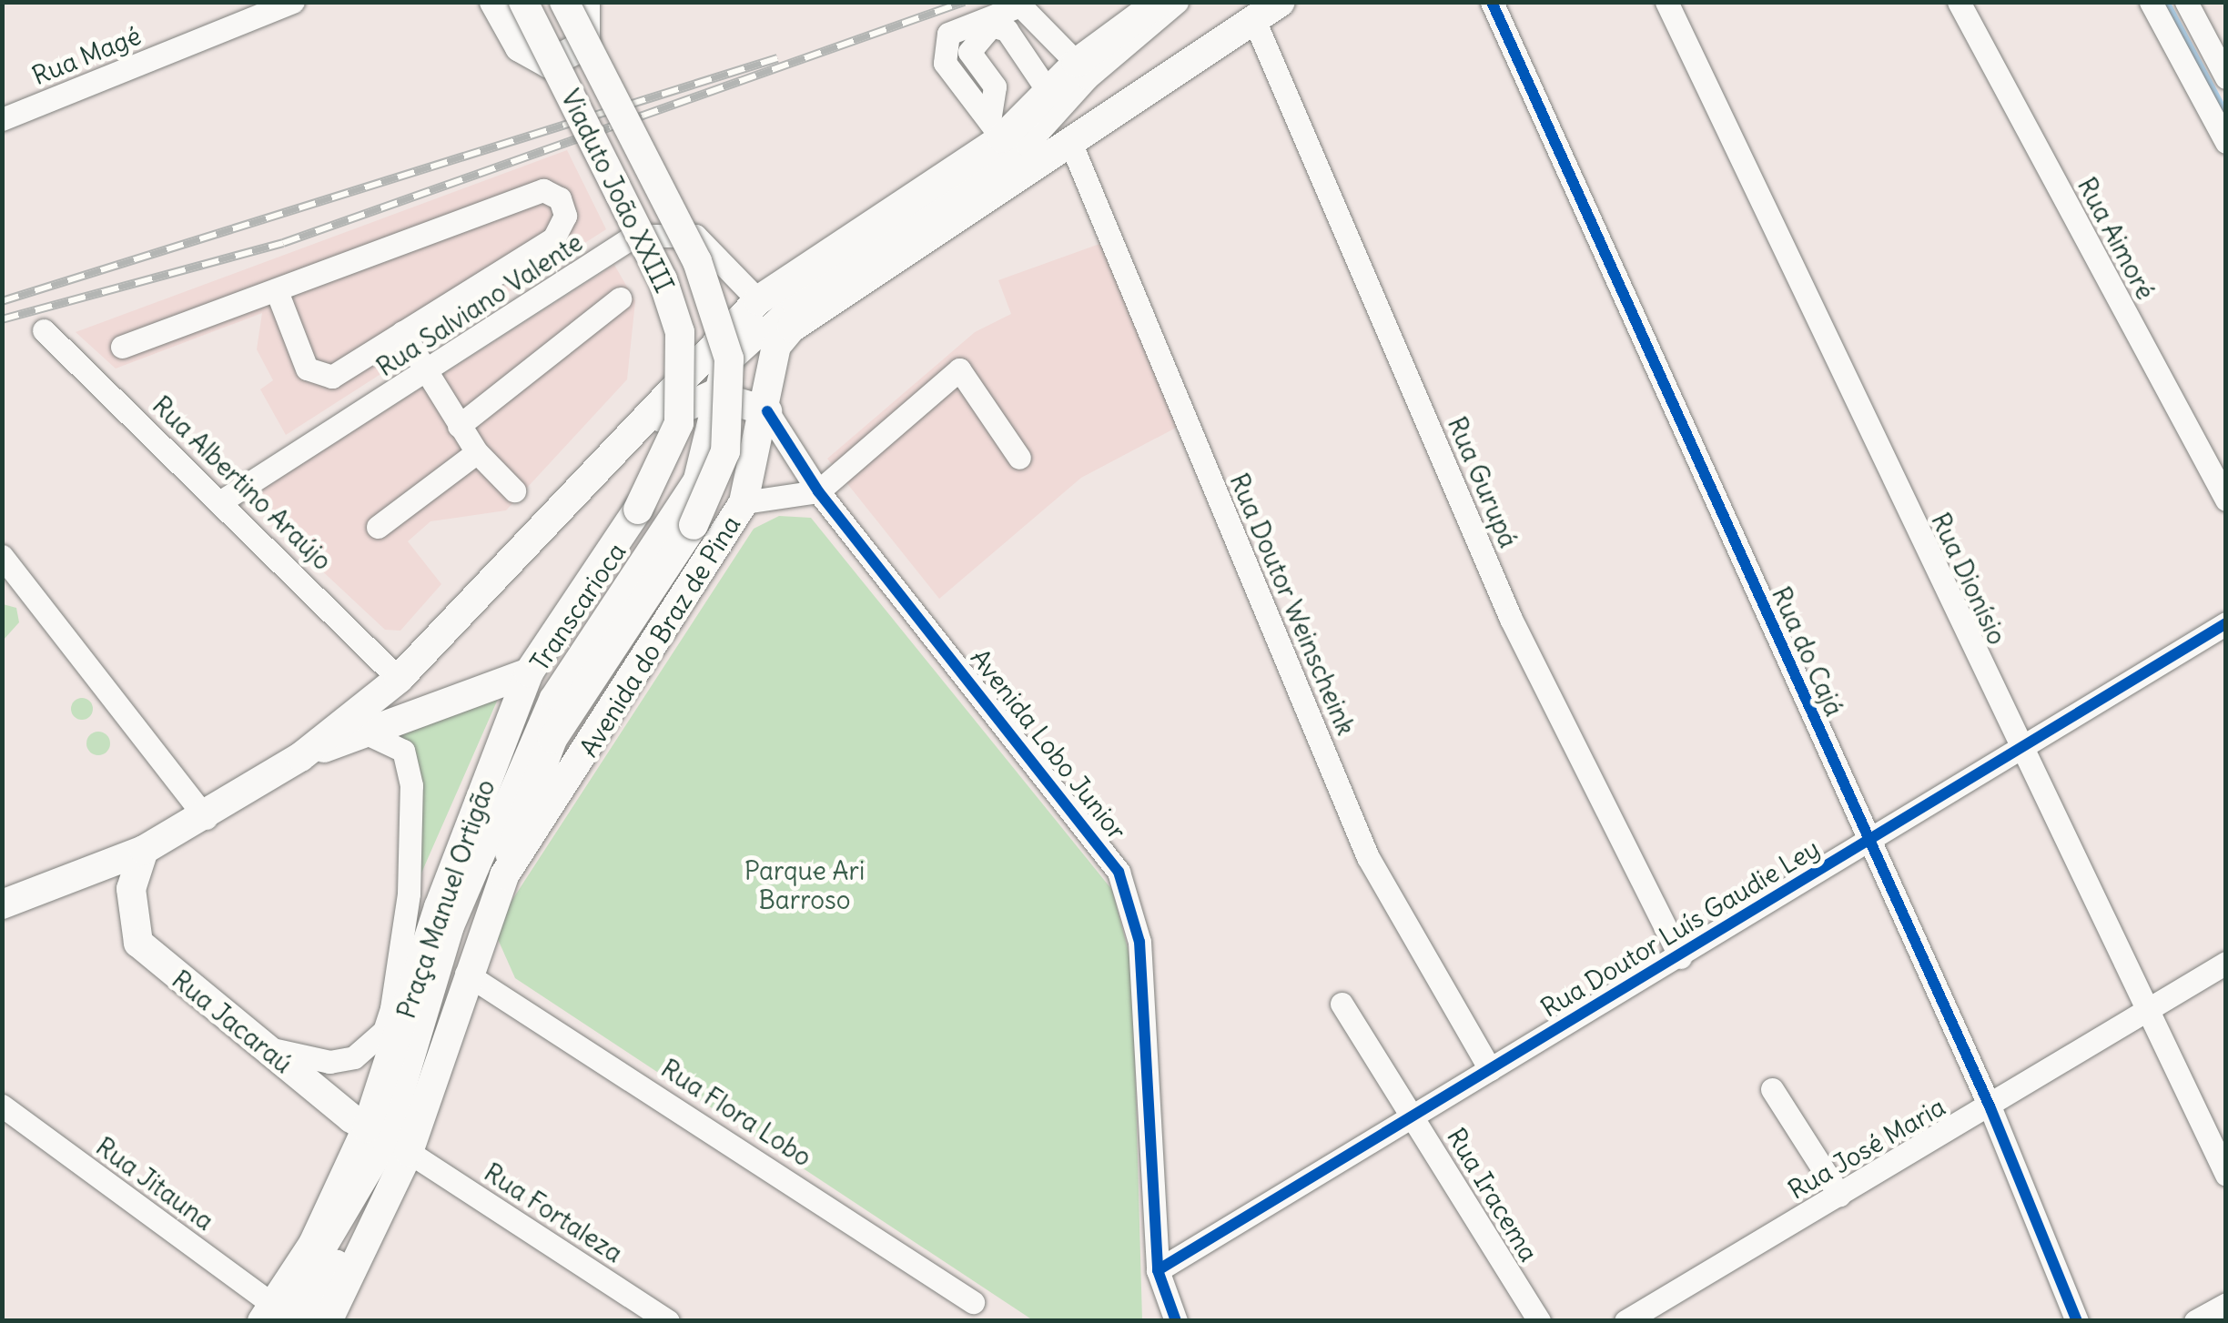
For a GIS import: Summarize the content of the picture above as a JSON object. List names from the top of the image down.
{
  "streets": {
    "main road": [
      "Viaduto João XXIII",
      "Avenida do Braz de Pina",
      "Praça Manuel Ortigão",
      "Rua Jacaraú"
    ],
    "street": [
      "Rua Magé",
      "Rua Aimoré",
      "Rua Salviano Valente",
      "Rua Gurupá",
      "Rua Albertino Araújo",
      "Rua Dionísio",
      "Rua Doutor Weinscheink",
      "Transcarioca",
      "Rua do Cajá",
      "Avenida Lobo Junior",
      "Rua Doutor Luís Gaudie Ley",
      "Rua Flora Lobo",
      "Rua José Maria",
      "Rua Jitauna",
      "Rua Iracema",
      "Rua Fortaleza"
    ]
  },
  "crossings": [
    ["Viaduto João XXIII", "Praça Manuel Ortigão"],
    ["Rua Salviano Valente", "Rua Albertino Araújo"],
    ["Rua Gurupá", "Transcarioca"],
    ["Rua Gurupá", "Avenida do Braz de Pina"],
    ["Rua Gurupá", "Rua Doutor Luís Gaudie Ley"],
    ["Rua Dionísio", "Rua Doutor Luís Gaudie Ley"],
    ["Rua Dionísio", "Rua José Maria"],
    ["Rua Doutor Weinscheink", "Avenida do Braz de Pina"],
    ["Rua Doutor Weinscheink", "Rua Doutor Luís Gaudie Ley"],
    ["Transcarioca", "Avenida do Braz de Pina"],
    ["Transcarioca", "Praça Manuel Ortigão"],
    ["Transcarioca", "Rua Jacaraú"],
    ["Transcarioca", "Rua Jitauna"],
    ["Transcarioca", "Rua Fortaleza"],
    ["Avenida do Braz de Pina", "Avenida Lobo Junior"],
    ["Avenida do Braz de Pina", "Praça Manuel Ortigão"],
    ["Avenida do Braz de Pina", "Rua Jacaraú"],
    ["Avenida do Braz de Pina", "Rua Flora Lobo"],
    ["Avenida do Braz de Pina", "Rua Jitauna"],
    ["Avenida do Braz de Pina", "Rua Fortaleza"],
    ["Rua do Cajá", "Rua Doutor Luís Gaudie Ley"],
    ["Rua do Cajá", "Rua José Maria"],
    ["Avenida Lobo Junior", "Rua Doutor Luís Gaudie Ley"],
    ["Praça Manuel Ortigão", "Rua Jacaraú"],
    ["Praça Manuel Ortigão", "Rua Fortaleza"],
    ["Rua Doutor Luís Gaudie Ley", "Rua Iracema"],
    ["Rua Jacaraú", "Rua Fortaleza"]
  ],
  "parks": ["Parque Ari Barroso"]
}
